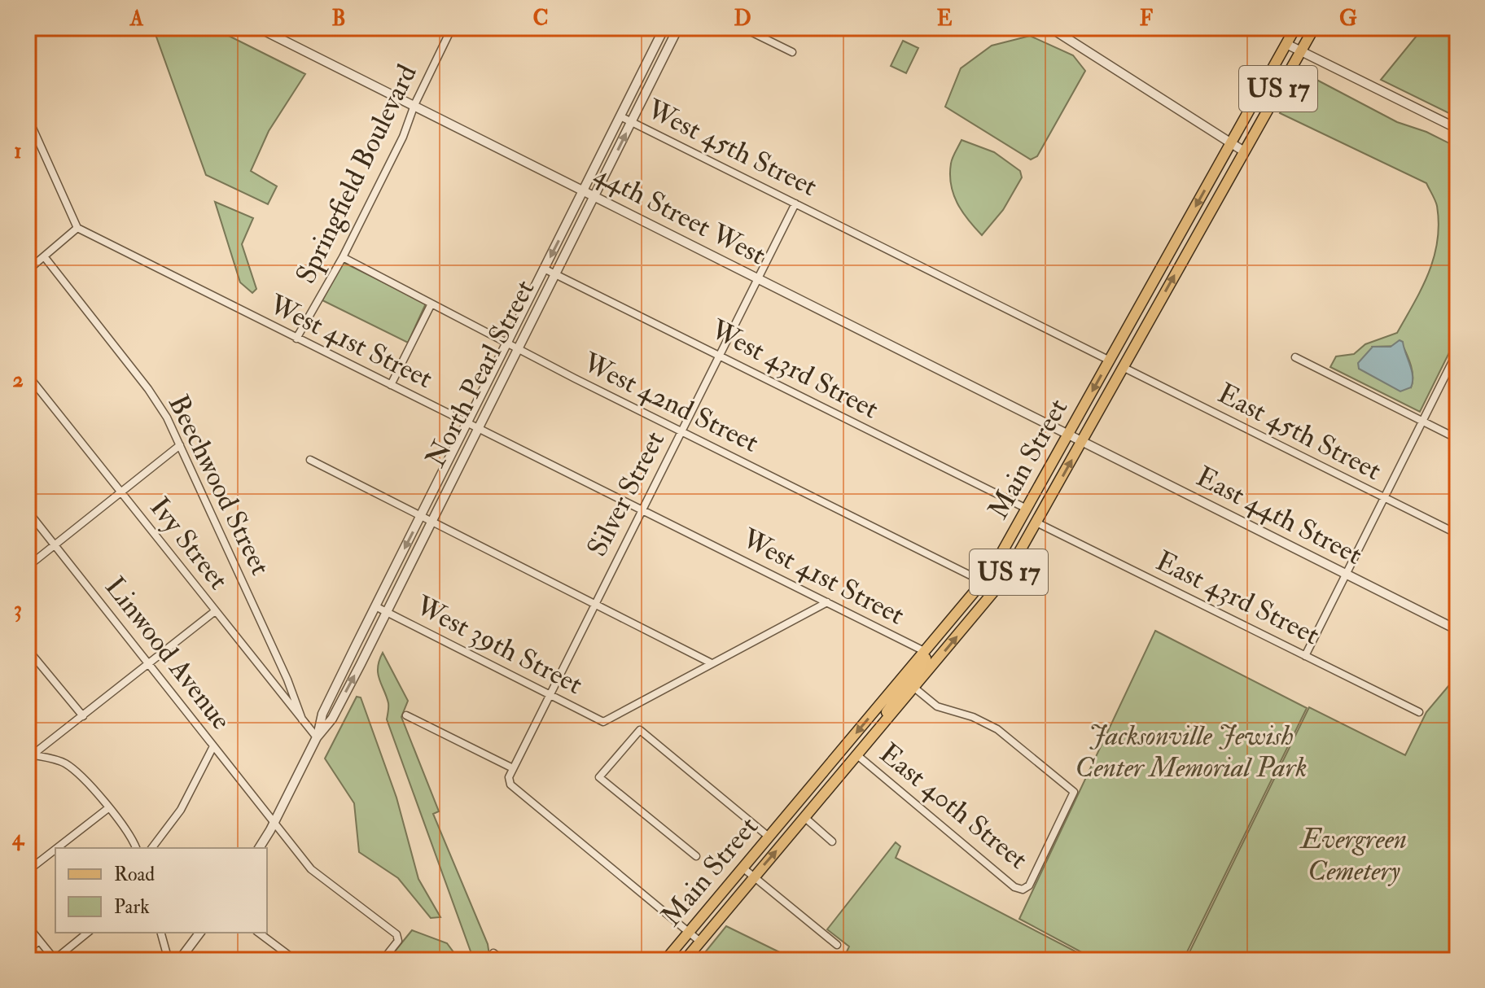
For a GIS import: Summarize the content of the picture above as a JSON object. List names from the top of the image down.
{
  "streets": {
    "main road": ["US 17", "Main Street"],
    "street": [
      "West 45th Street",
      "Springfield Boulevard",
      "44th Street West",
      "West 41st Street",
      "West 43rd Street",
      "North Pearl Street",
      "West 42nd Street",
      "East 45th Street",
      "Beechwood Street",
      "Silver Street",
      "East 44th Street",
      "Ivy Street",
      "East 43rd Street",
      "West 39th Street",
      "Linwood Avenue",
      "East 40th Street"
    ]
  },
  "crossings": [
    ["West 45th Street", "North Pearl Street"],
    ["West 45th Street", "Main Street"],
    ["West 45th Street", "Silver Street"],
    ["Springfield Boulevard", "44th Street West"],
    ["Springfield Boulevard", "West 41st Street"],
    ["Springfield Boulevard", "West 42nd Street"],
    ["44th Street West", "North Pearl Street"],
    ["44th Street West", "Main Street"],
    ["44th Street West", "Silver Street"],
    ["44th Street West", "East 44th Street"],
    ["West 41st Street", "North Pearl Street"],
    ["West 41st Street", "Main Street"],
    ["West 41st Street", "Silver Street"],
    ["West 43rd Street", "North Pearl Street"],
    ["West 43rd Street", "Main Street"],
    ["West 43rd Street", "Silver Street"],
    ["North Pearl Street", "West 42nd Street"],
    ["North Pearl Street", "Ivy Street"],
    ["North Pearl Street", "West 39th Street"],
    ["North Pearl Street", "Linwood Avenue"],
    ["West 42nd Street", "Main Street"],
    ["West 42nd Street", "Silver Street"],
    ["East 45th Street", "Main Street"],
    ["Main Street", "East 44th Street"],
    ["Main Street", "East 43rd Street"],
    ["Main Street", "East 40th Street"],
    ["Beechwood Street", "Ivy Street"],
    ["Silver Street", "West 39th Street"]
  ],
  "parks": ["Jacksonville Jewish Center Memorial Park", "Evergreen Cemetery"],
  "legend": ["Road", "Park"],
  "grid": {
    "columns": [
      "A",
      "B",
      "C",
      "D",
      "E",
      "F",
      "G"
    ],
    "rows": [
      "1",
      "2",
      "3",
      "4"
    ]
  }
}
